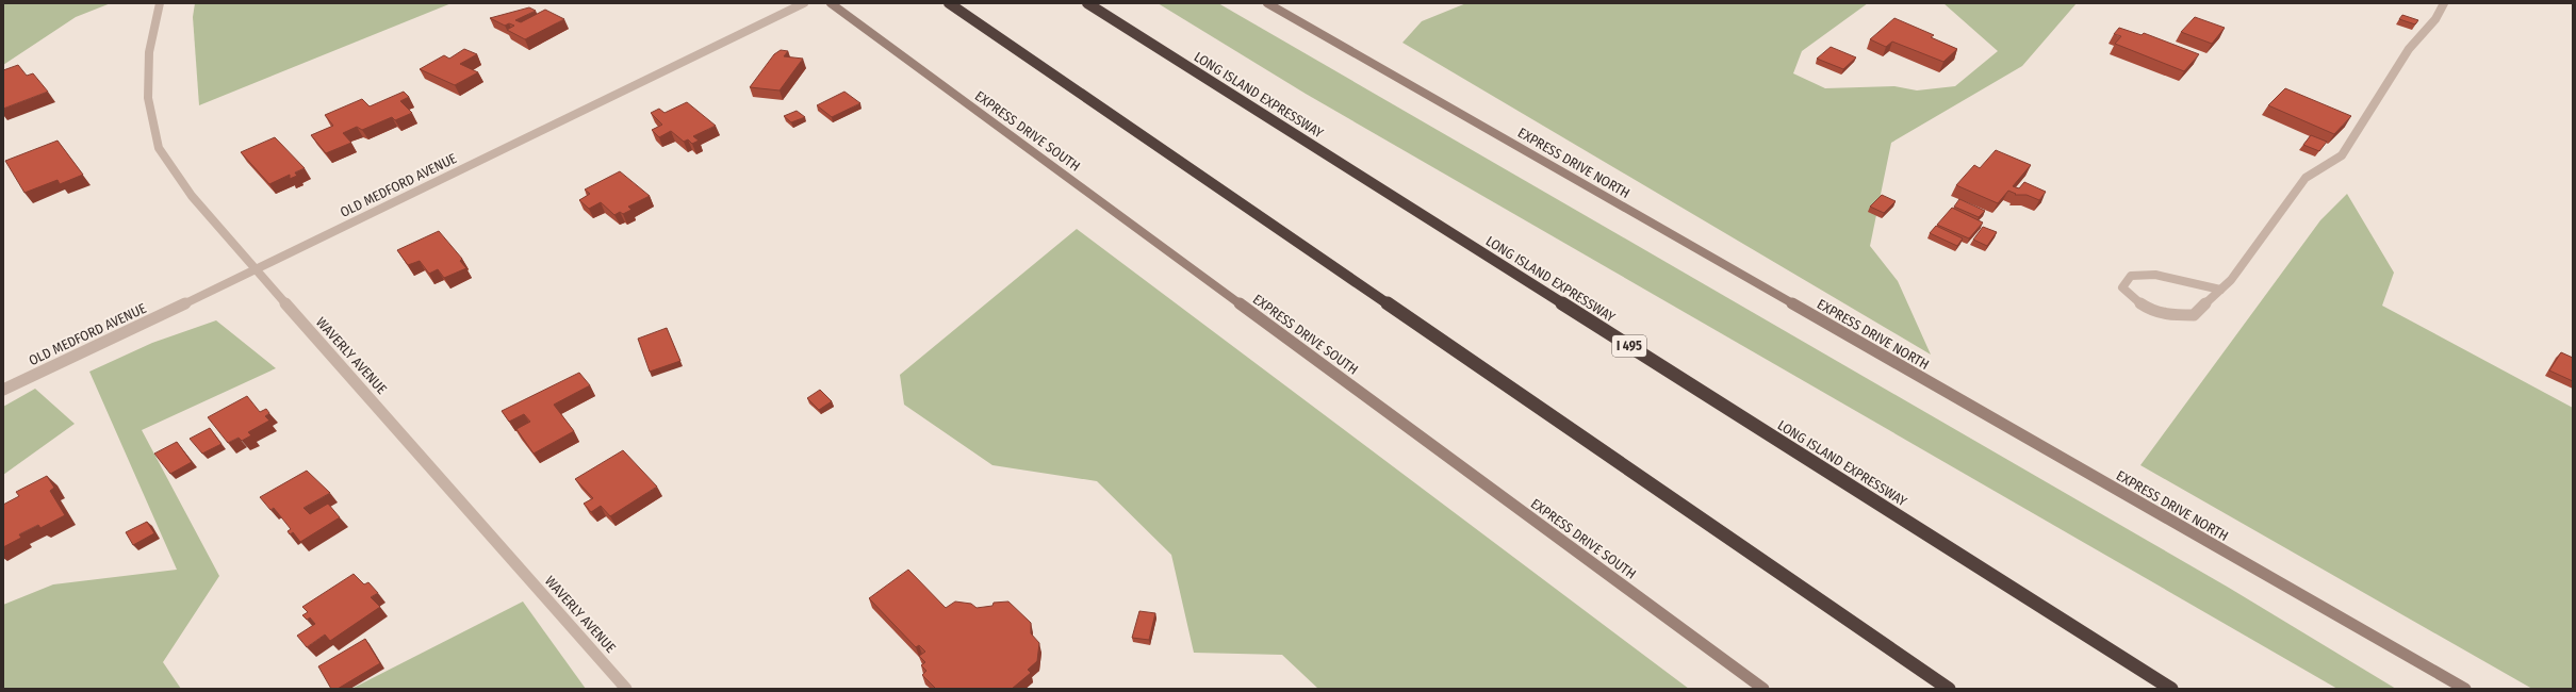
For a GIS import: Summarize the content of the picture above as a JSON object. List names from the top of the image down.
{
  "streets": {
    "highway": ["LONG ISLAND EXPRESSWAY", "I 495"],
    "main road": ["EXPRESS DRIVE SOUTH", "EXPRESS DRIVE NORTH"],
    "street": ["OLD MEDFORD AVENUE", "WAVERLY AVENUE"]
  },
  "crossings": [
    ["OLD MEDFORD AVENUE", "WAVERLY AVENUE"]
  ]
}
